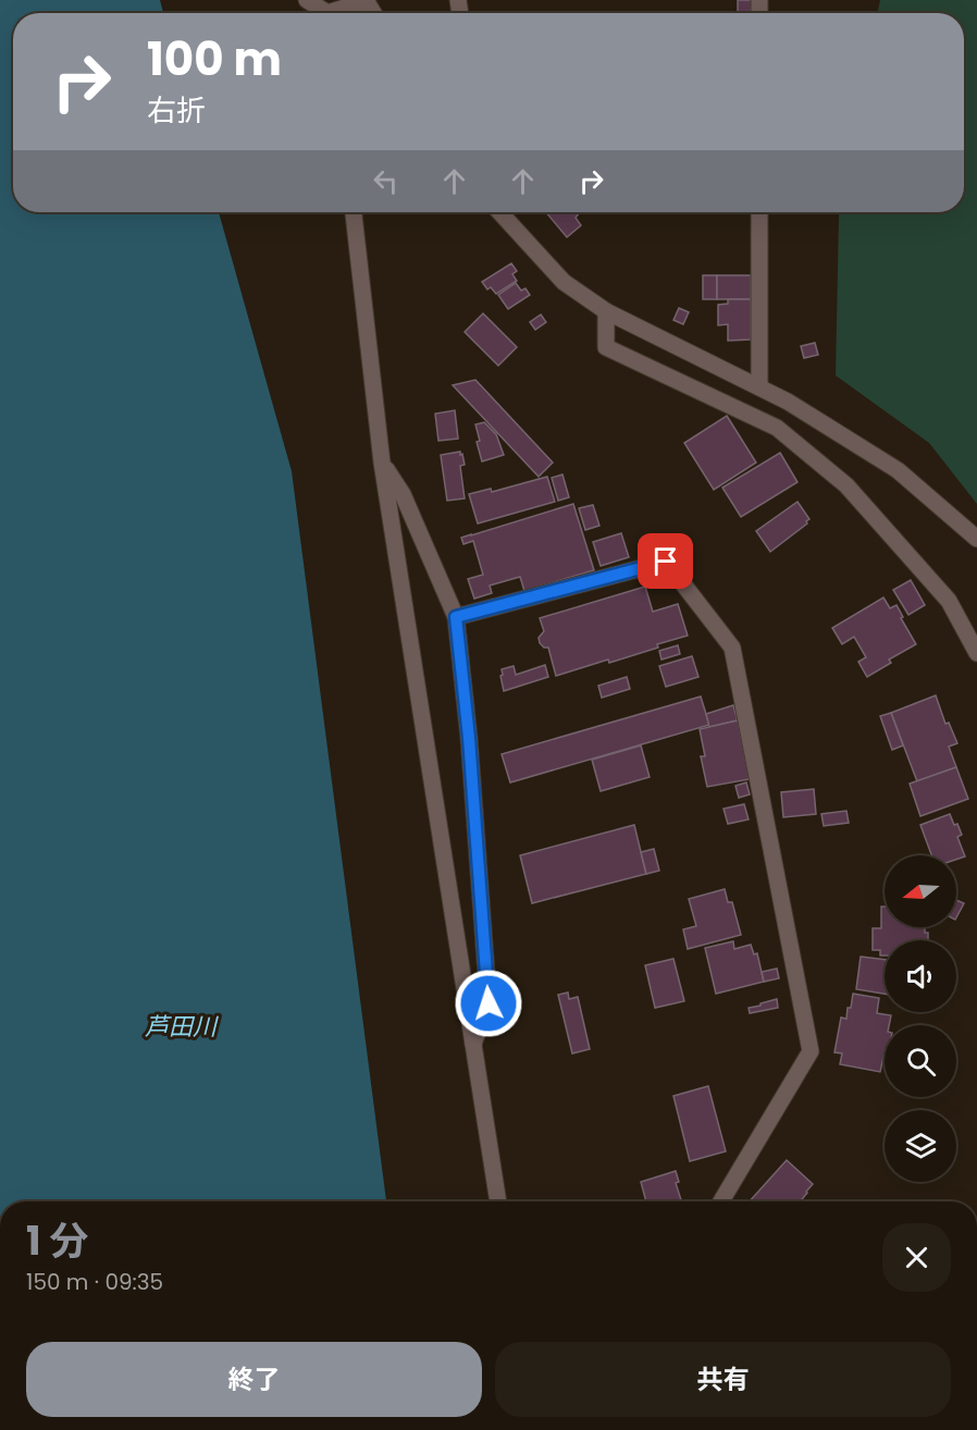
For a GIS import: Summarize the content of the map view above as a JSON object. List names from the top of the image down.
{
  "water": ["芦田川"],
  "north": "left",
  "page": {
    "turn": ["100 m", "右折"],
    "heading": ["1 分", "150 m · 09:35"],
    "buttons": ["終了", "共有"]
  }
}
